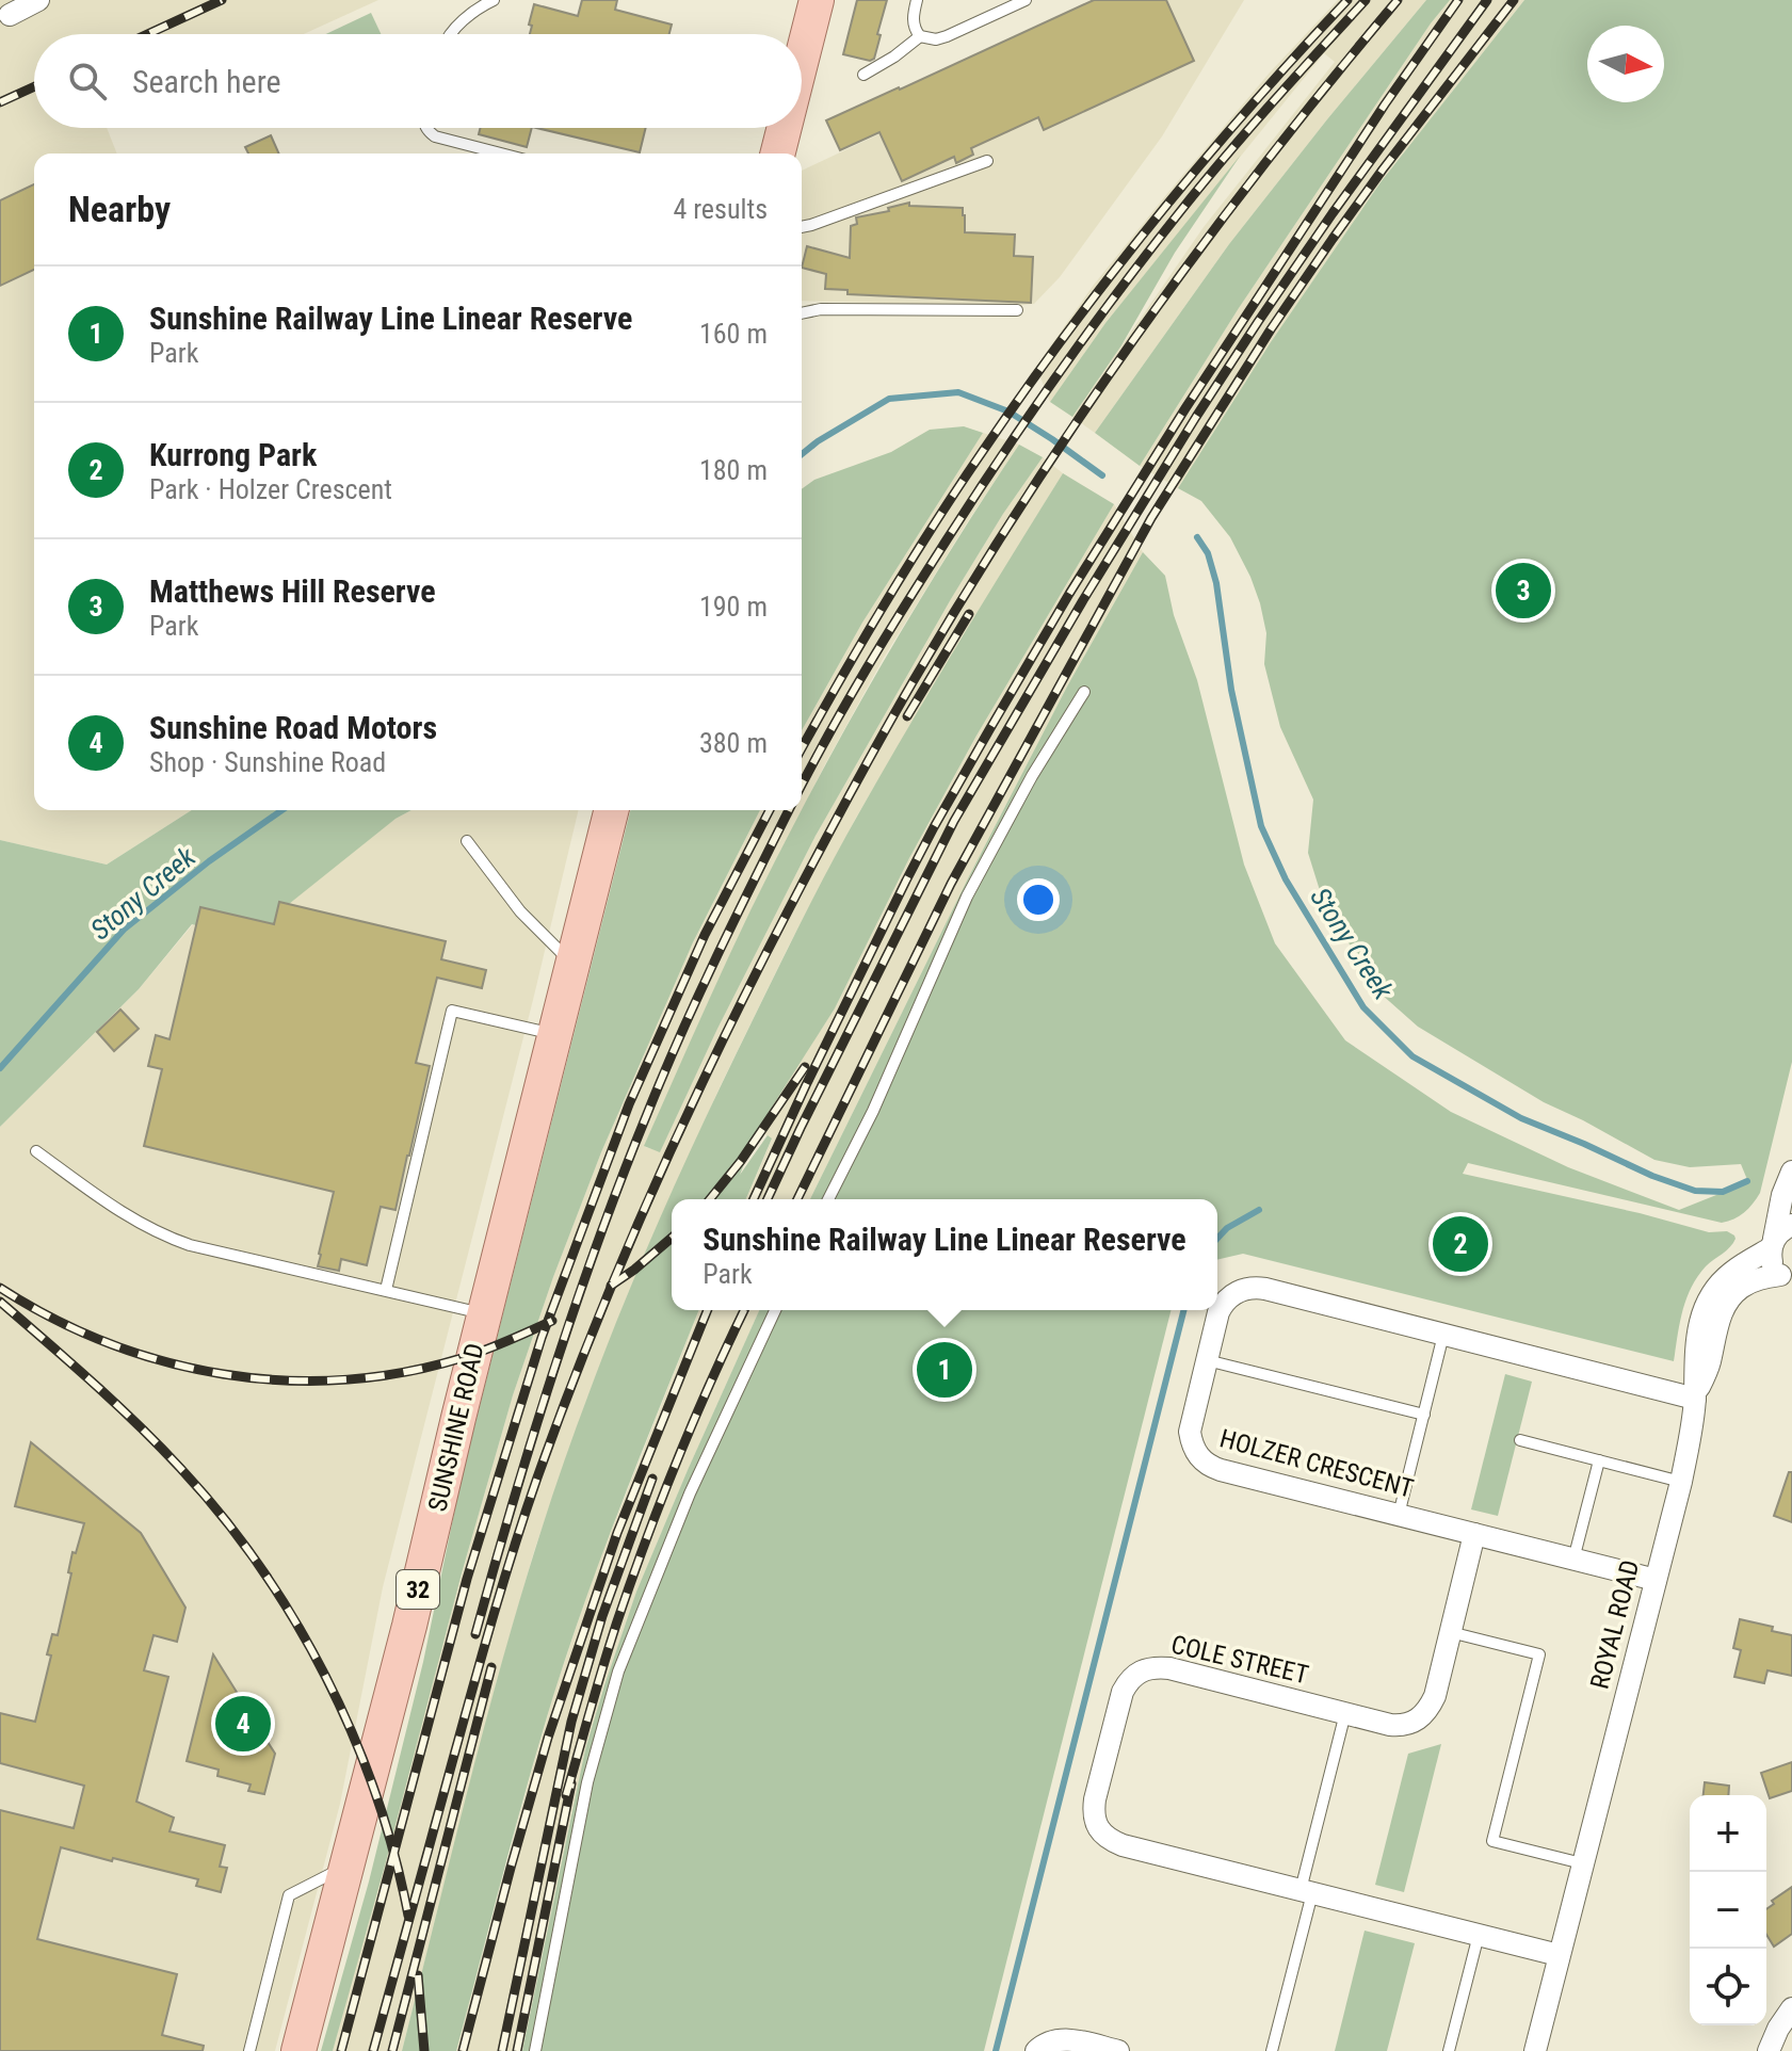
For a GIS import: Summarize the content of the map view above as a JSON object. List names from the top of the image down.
{
  "streets": {
    "main road": ["SUNSHINE ROAD", "32"],
    "street": ["HOLZER CRESCENT", "ROYAL ROAD", "COLE STREET"]
  },
  "crossings": [
    ["HOLZER CRESCENT", "ROYAL ROAD"],
    ["HOLZER CRESCENT", "COLE STREET"],
    ["ROYAL ROAD", "COLE STREET"]
  ],
  "water": ["Stony Creek"],
  "north": "right",
  "page": {
    "search": "Search here",
    "heading": ["Nearby", "4 results"],
    "list": [
      {
        "mark": "1",
        "name": "Sunshine Railway Line Linear Reserve",
        "note": "Park",
        "value": "160 m"
      },
      {
        "mark": "2",
        "name": "Kurrong Park",
        "note": "Park · Holzer Crescent",
        "value": "180 m"
      },
      {
        "mark": "3",
        "name": "Matthews Hill Reserve",
        "note": "Park",
        "value": "190 m"
      },
      {
        "mark": "4",
        "name": "Sunshine Road Motors",
        "note": "Shop · Sunshine Road",
        "value": "380 m"
      }
    ],
    "pins": [
      "3",
      "2",
      "1",
      "4"
    ],
    "popup": ["Sunshine Railway Line Linear Reserve", "Park"],
    "map_buttons": ["+", "−"]
  }
}
